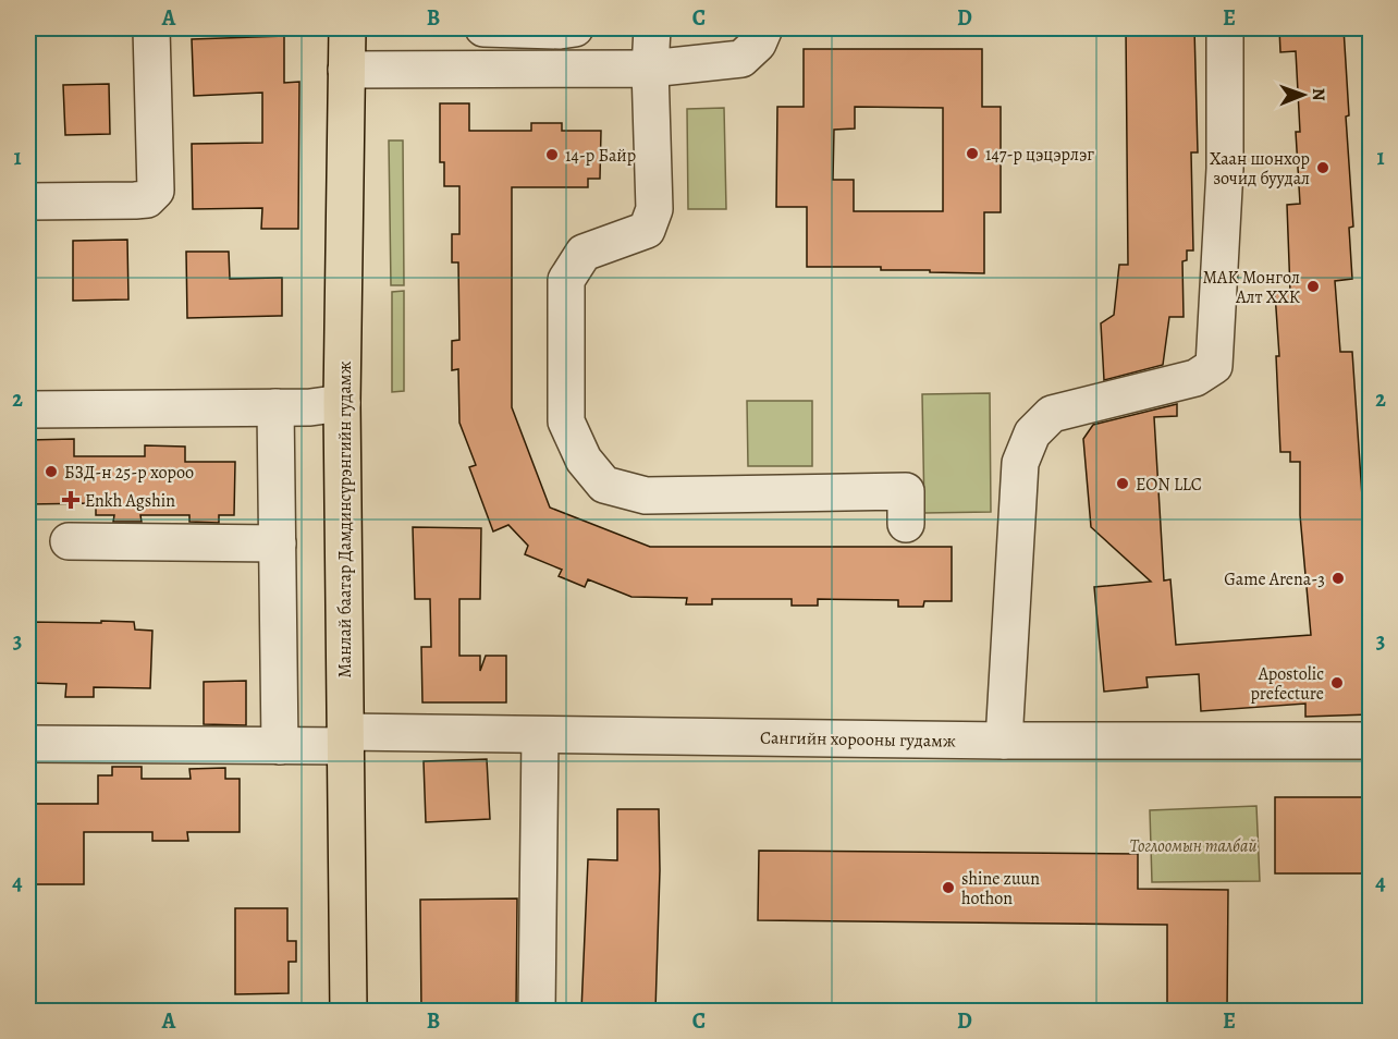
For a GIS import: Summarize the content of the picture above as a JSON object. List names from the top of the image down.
{
  "streets": {
    "main road": ["Манлай баатар Дамдинсүрэнгийн гудамж"],
    "street": ["Сангийн хорооны гудамж"]
  },
  "crossings": [
    ["Манлай баатар Дамдинсүрэнгийн гудамж", "Сангийн хорооны гудамж"]
  ],
  "parks": ["Тоглоомын талбай"],
  "places": {
    "other": [
      "147-р цэцэрлэг",
      "14-р Байр",
      "Хаан шонхор зочид буудал",
      "MAK Монгол Алт ХХК",
      "БЗД-н 25-р хороо",
      "EON LLC",
      "Game Arena-3",
      "Apostolic prefecture",
      "shine zuun hothon"
    ],
    "health": ["Enkh Agshin"]
  },
  "north": "right",
  "grid": {
    "columns": [
      "A",
      "B",
      "C",
      "D",
      "E"
    ],
    "rows": [
      "1",
      "2",
      "3",
      "4"
    ]
  }
}
